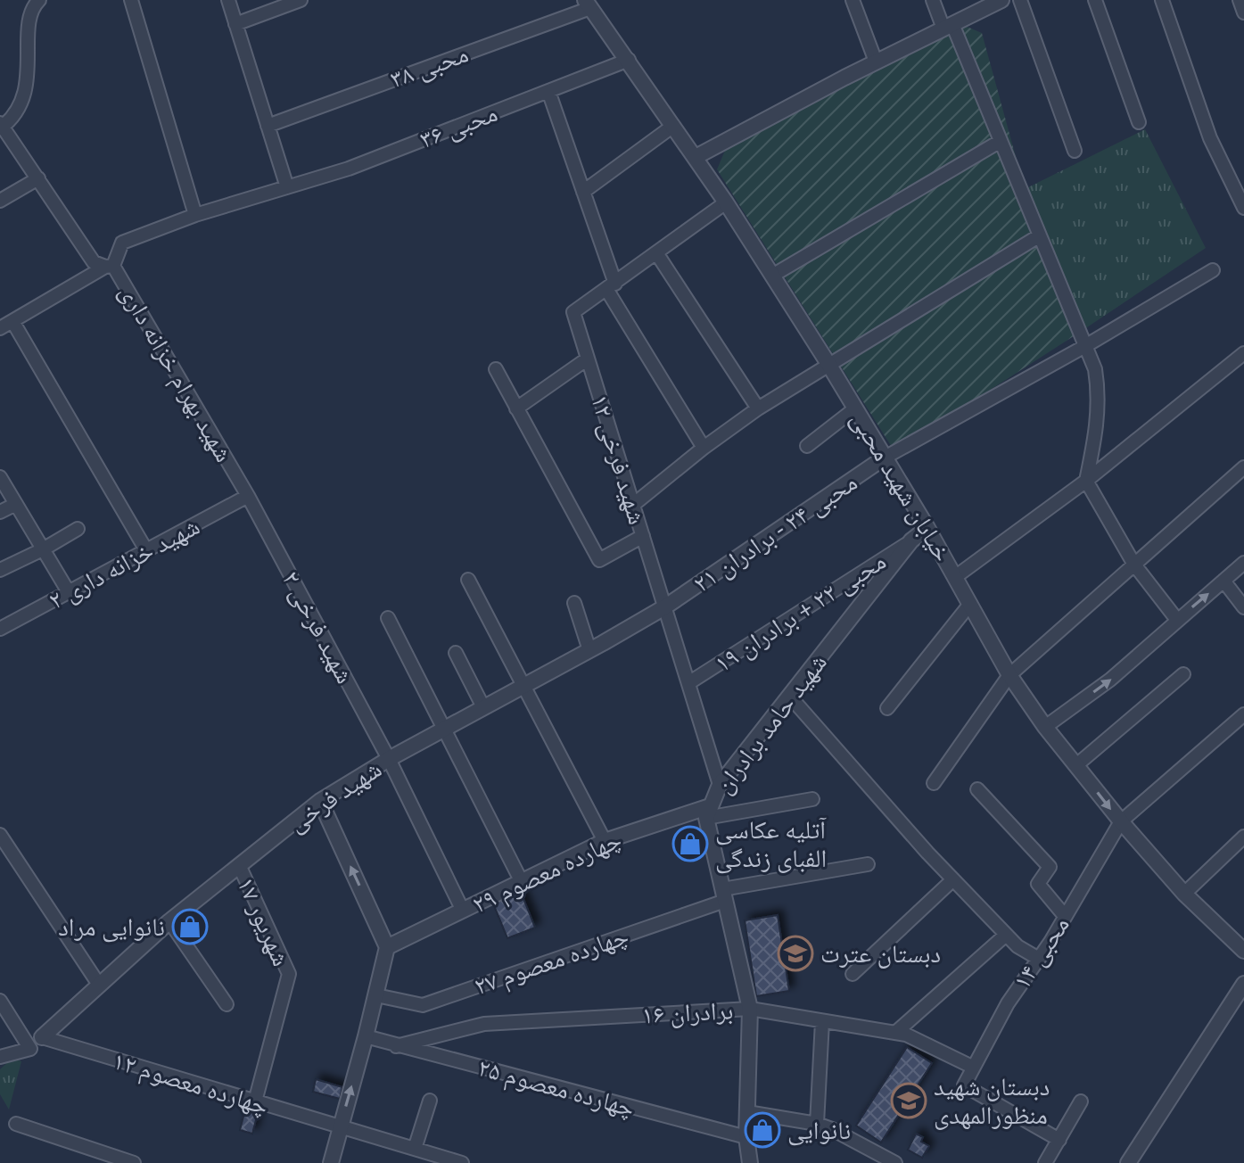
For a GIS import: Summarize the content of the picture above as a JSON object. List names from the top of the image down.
{
  "streets": {
    "street": [
      "محبی ۳۸",
      "محبی ۳۶",
      "شهید بهرام خزانه داری",
      "شهید فرخی ۱۲",
      "خیابان شهید محبی",
      "محبی ۲۴ - برادران ۲۱",
      "شهید خزانه داری ۲",
      "محبی ۲۲ + برادران ۱۹",
      "شهید فرخی ۲",
      "شهید حامد برادران",
      "شهید فرخی",
      "چهارده معصوم ۲۹",
      "۱۷ شهریور",
      "محبی ۱۴",
      "چهارده معصوم ۲۷",
      "برادران ۱۶",
      "چهارده معصوم ۱۲",
      "چهارده معصوم ۲۵"
    ]
  },
  "crossings": [
    ["محبی ۳۸", "خیابان شهید محبی"],
    ["محبی ۳۶", "شهید بهرام خزانه داری"],
    ["محبی ۳۶", "خیابان شهید محبی"],
    ["شهید بهرام خزانه داری", "شهید خزانه داری ۲"],
    ["شهید بهرام خزانه داری", "شهید فرخی ۲"],
    ["شهید فرخی ۱۲", "محبی ۲۴ - برادران ۲۱"],
    ["شهید فرخی ۱۲", "محبی ۲۲ + برادران ۱۹"],
    ["شهید فرخی ۱۲", "شهید حامد برادران"],
    ["شهید فرخی ۱۲", "شهید فرخی"],
    ["خیابان شهید محبی", "محبی ۲۴ - برادران ۲۱"],
    ["خیابان شهید محبی", "شهید حامد برادران"],
    ["خیابان شهید محبی", "محبی ۱۴"],
    ["محبی ۲۴ - برادران ۲۱", "شهید فرخی"],
    ["شهید خزانه داری ۲", "شهید فرخی ۲"],
    ["محبی ۲۲ + برادران ۱۹", "شهید حامد برادران"],
    ["شهید فرخی ۲", "شهید فرخی"],
    ["شهید فرخی ۲", "چهارده معصوم ۲۹"],
    ["شهید حامد برادران", "چهارده معصوم ۲۹"],
    ["شهید حامد برادران", "چهارده معصوم ۲۷"],
    ["شهید حامد برادران", "برادران ۱۶"],
    ["شهید حامد برادران", "چهارده معصوم ۲۵"],
    ["شهید فرخی", "۱۷ شهریور"],
    ["شهید فرخی", "چهارده معصوم ۱۲"],
    ["۱۷ شهریور", "چهارده معصوم ۱۲"],
    ["محبی ۱۴", "برادران ۱۶"],
    ["برادران ۱۶", "چهارده معصوم ۲۵"]
  ],
  "places": {
    "shop": ["آتلیه عکاسی الفبای زندگی", "نانوایی مراد", "نانوایی"],
    "school or university": ["دبستان عترت", "دبستان شهید منظورالمهدی"]
  }
}
